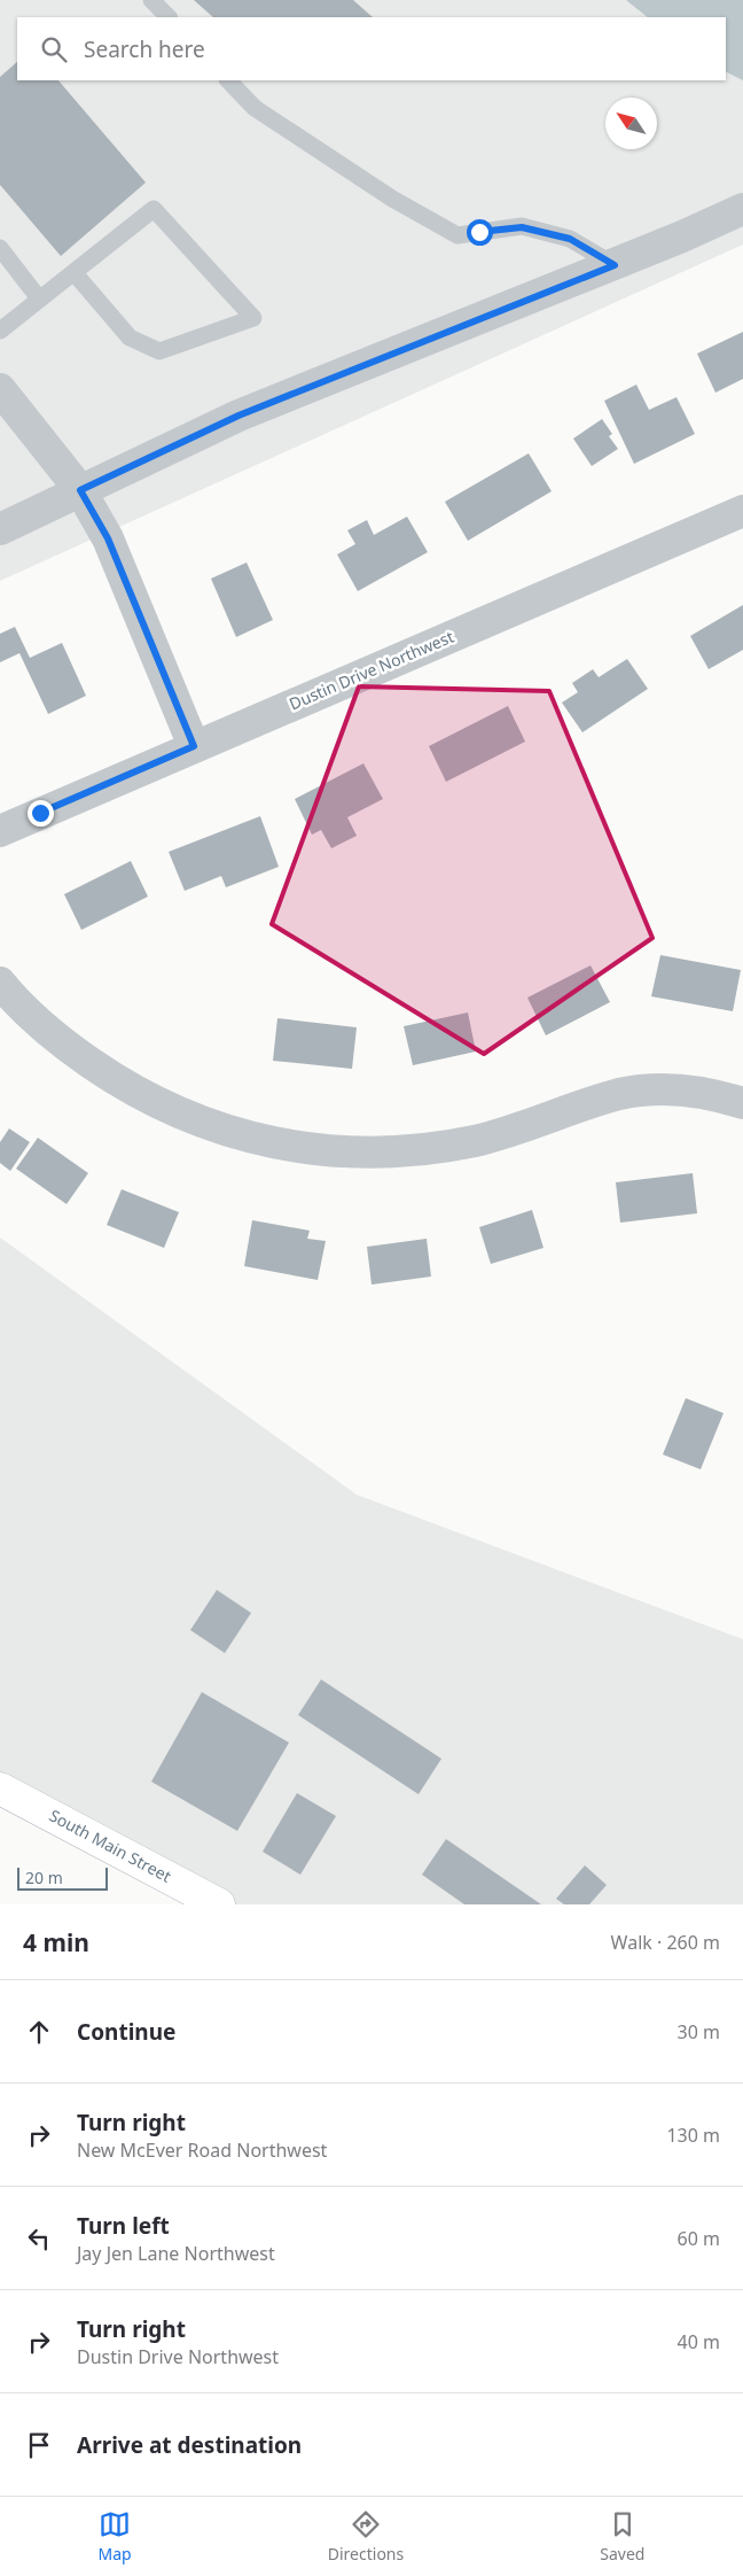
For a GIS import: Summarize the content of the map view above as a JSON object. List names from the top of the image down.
{
  "streets": {
    "main road": ["South Main Street"],
    "street": ["Dustin Drive Northwest"]
  },
  "scale_bar": "20 m",
  "north": "top left",
  "page": {
    "search": "Search here",
    "scale": "20 m",
    "heading": ["4 min", "Walk · 260 m"],
    "list": [
      ["Continue", "30 m"],
      ["Turn right", "New McEver Road Northwest", "130 m"],
      ["Turn left", "Jay Jen Lane Northwest", "60 m"],
      ["Turn right", "Dustin Drive Northwest", "40 m"],
      "Arrive at destination"
    ],
    "nav": ["Map", "Directions", "Saved"]
  }
}
